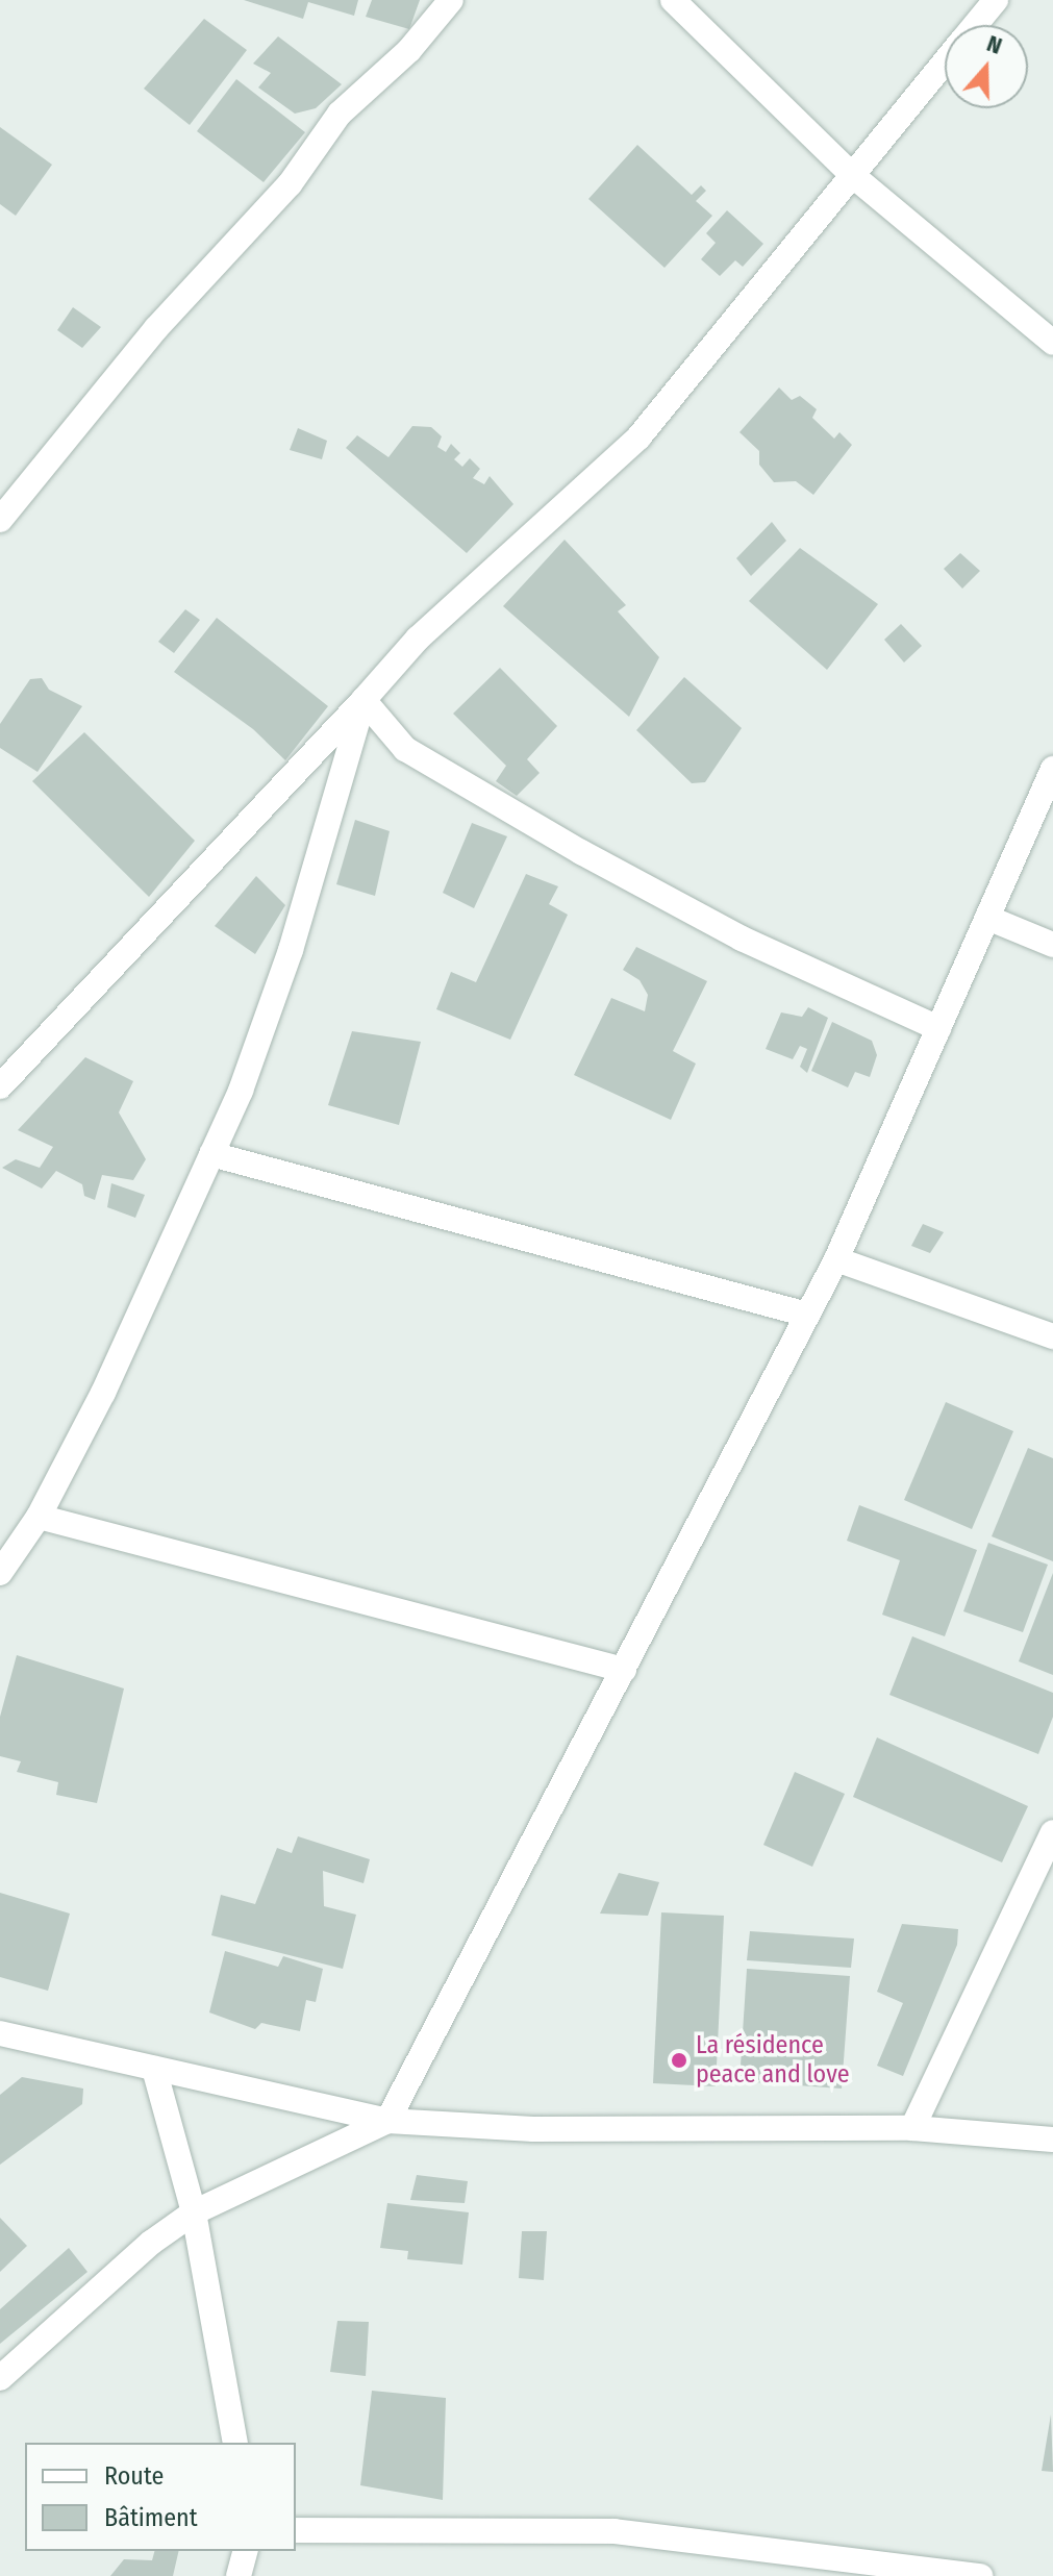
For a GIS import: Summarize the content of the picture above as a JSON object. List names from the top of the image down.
{
  "places": ["La résidence peace and love"],
  "legend": ["Route", "Bâtiment"],
  "north": "top"
}
